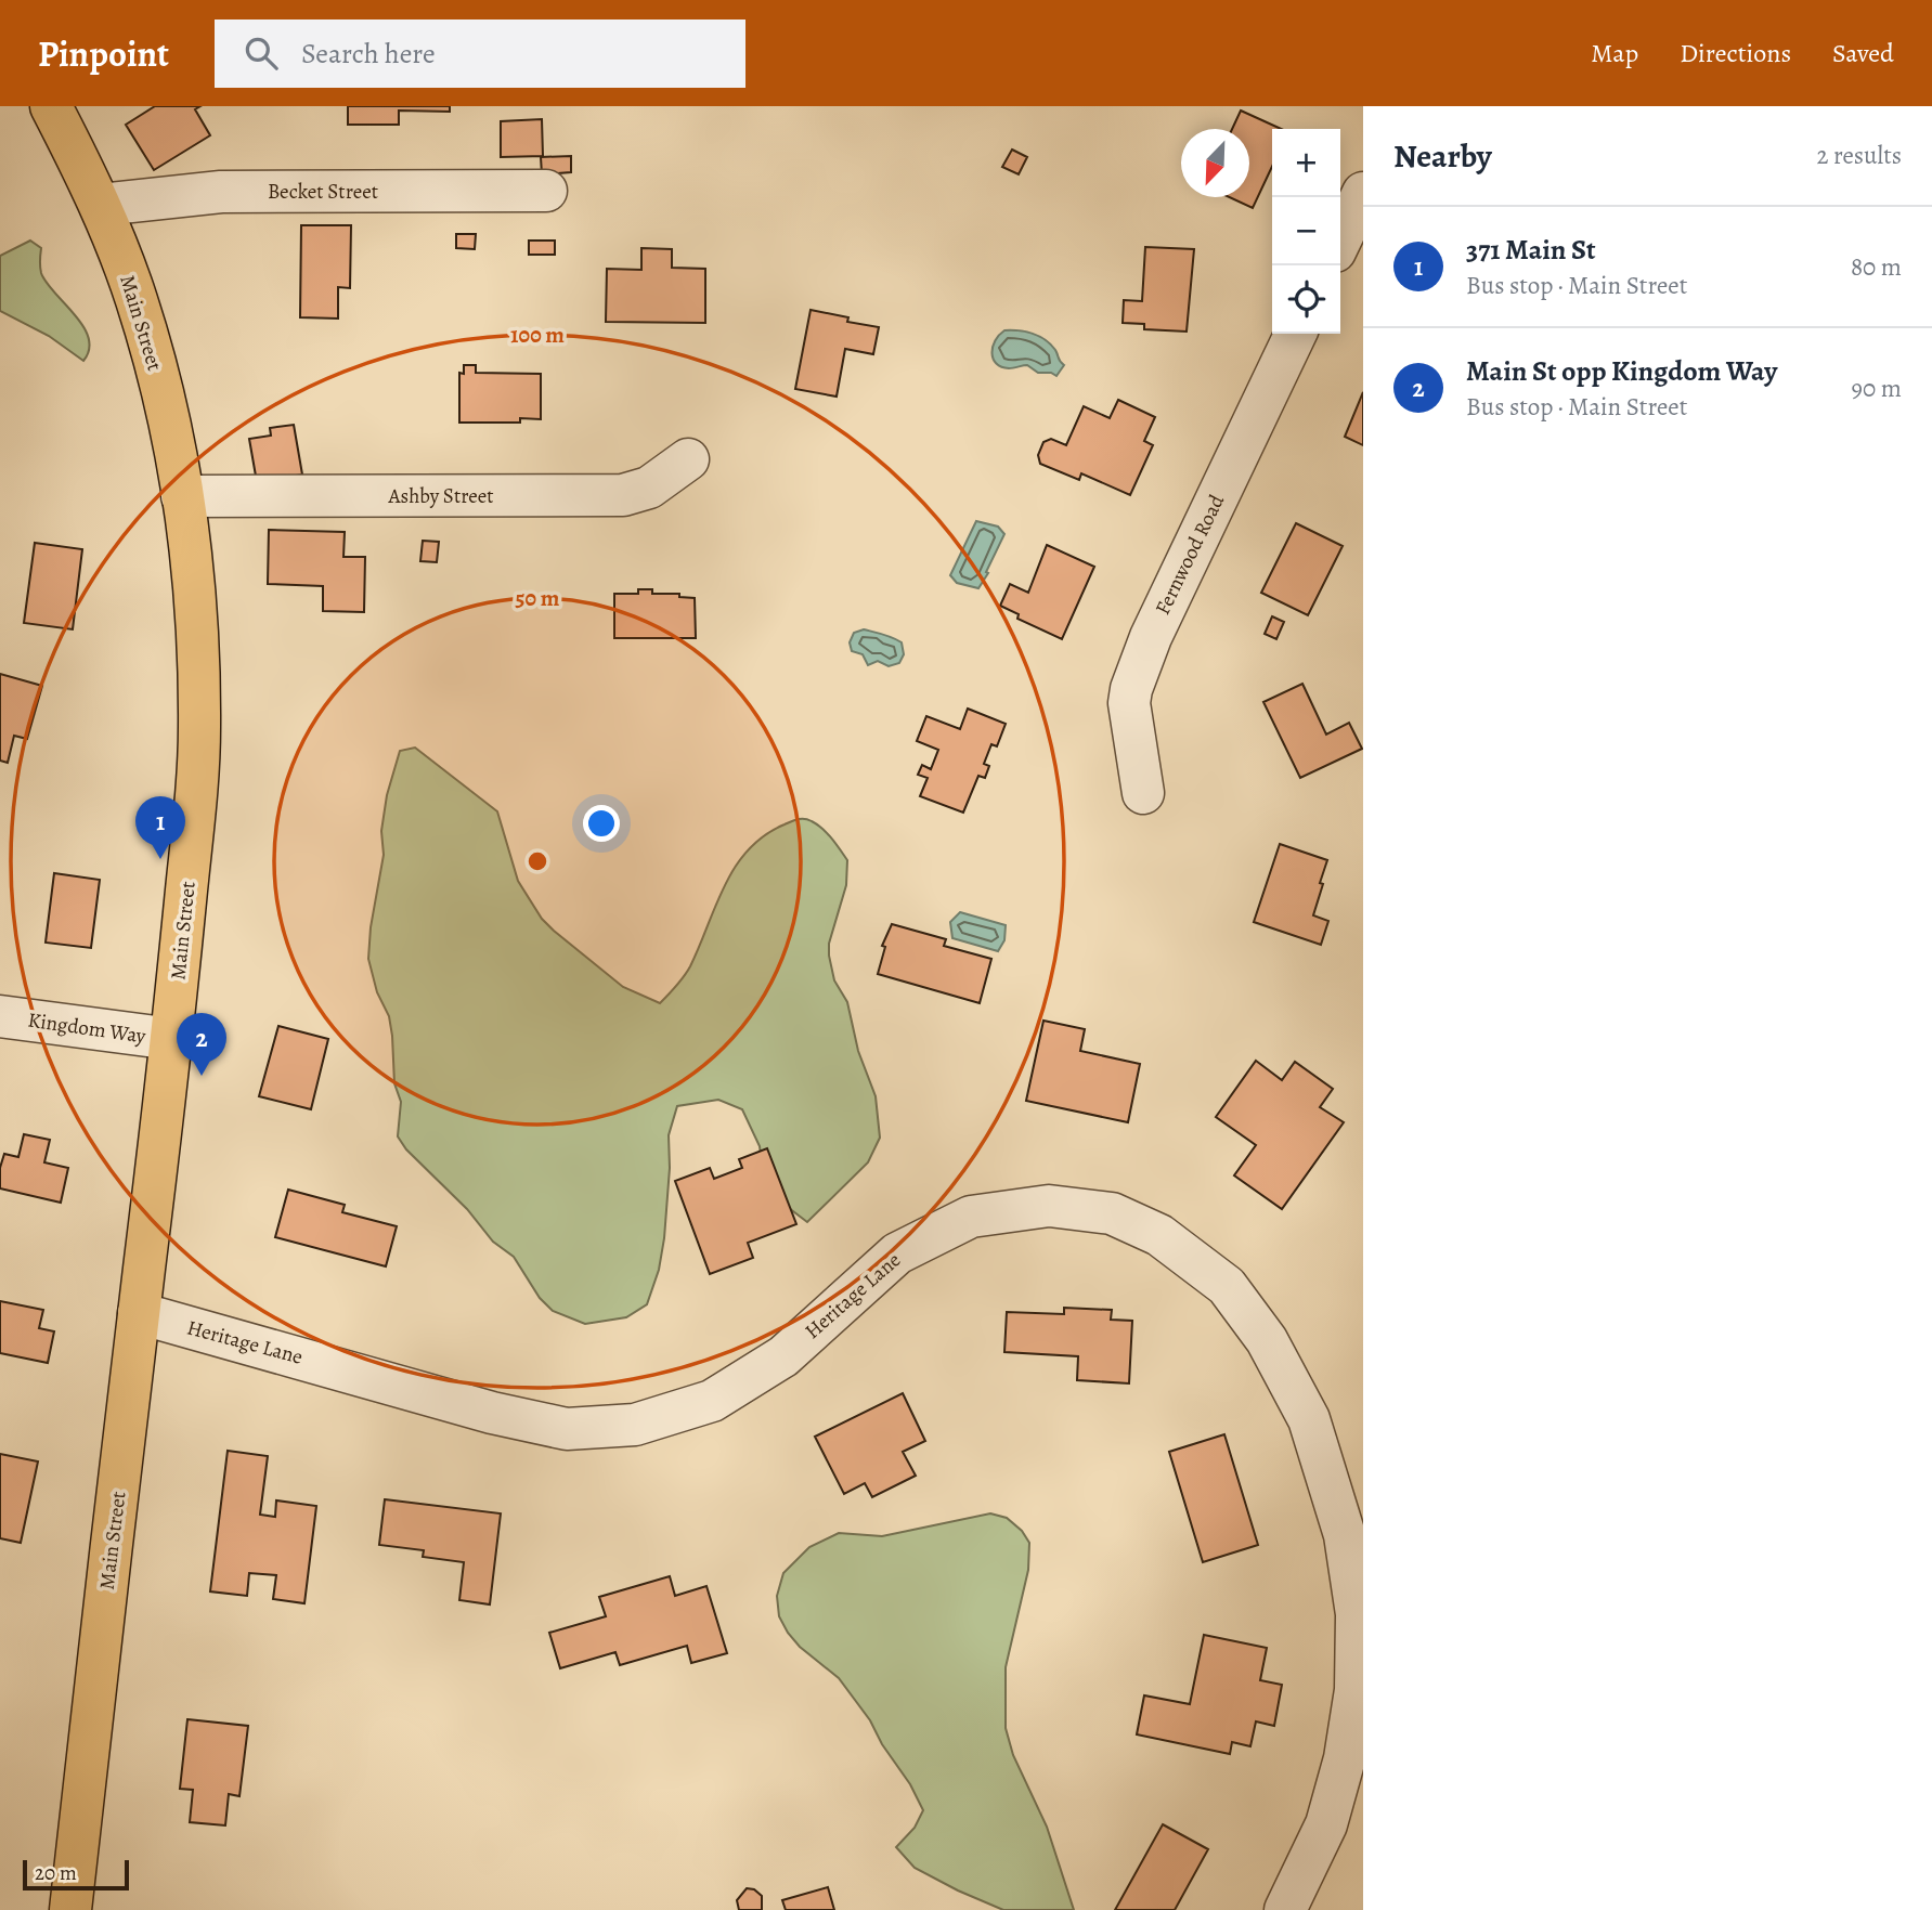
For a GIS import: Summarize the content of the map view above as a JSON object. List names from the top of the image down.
{
  "streets": {
    "main road": ["Main Street"],
    "street": [
      "Becket Street",
      "Ashby Street",
      "Fernwood Road",
      "Kingdom Way",
      "Heritage Lane"
    ]
  },
  "crossings": [
    ["Becket Street", "Main Street"],
    ["Main Street", "Ashby Street"],
    ["Main Street", "Kingdom Way"],
    ["Main Street", "Heritage Lane"]
  ],
  "scale_bar": "20 m",
  "north": "bottom left",
  "page": {
    "header": "Pinpoint",
    "search": "Search here",
    "nav": ["Map", "Directions", "Saved"],
    "heading": ["Nearby", "2 results"],
    "map_buttons": ["+", "−"],
    "list": [
      {
        "mark": "1",
        "name": "371 Main St",
        "note": "Bus stop · Main Street",
        "value": "80 m"
      },
      {
        "mark": "2",
        "name": "Main St opp Kingdom Way",
        "note": "Bus stop · Main Street",
        "value": "90 m"
      }
    ],
    "pins": ["1", "2"],
    "scale": "20 m"
  },
  "rings": ["100 m", "50 m"]
}
